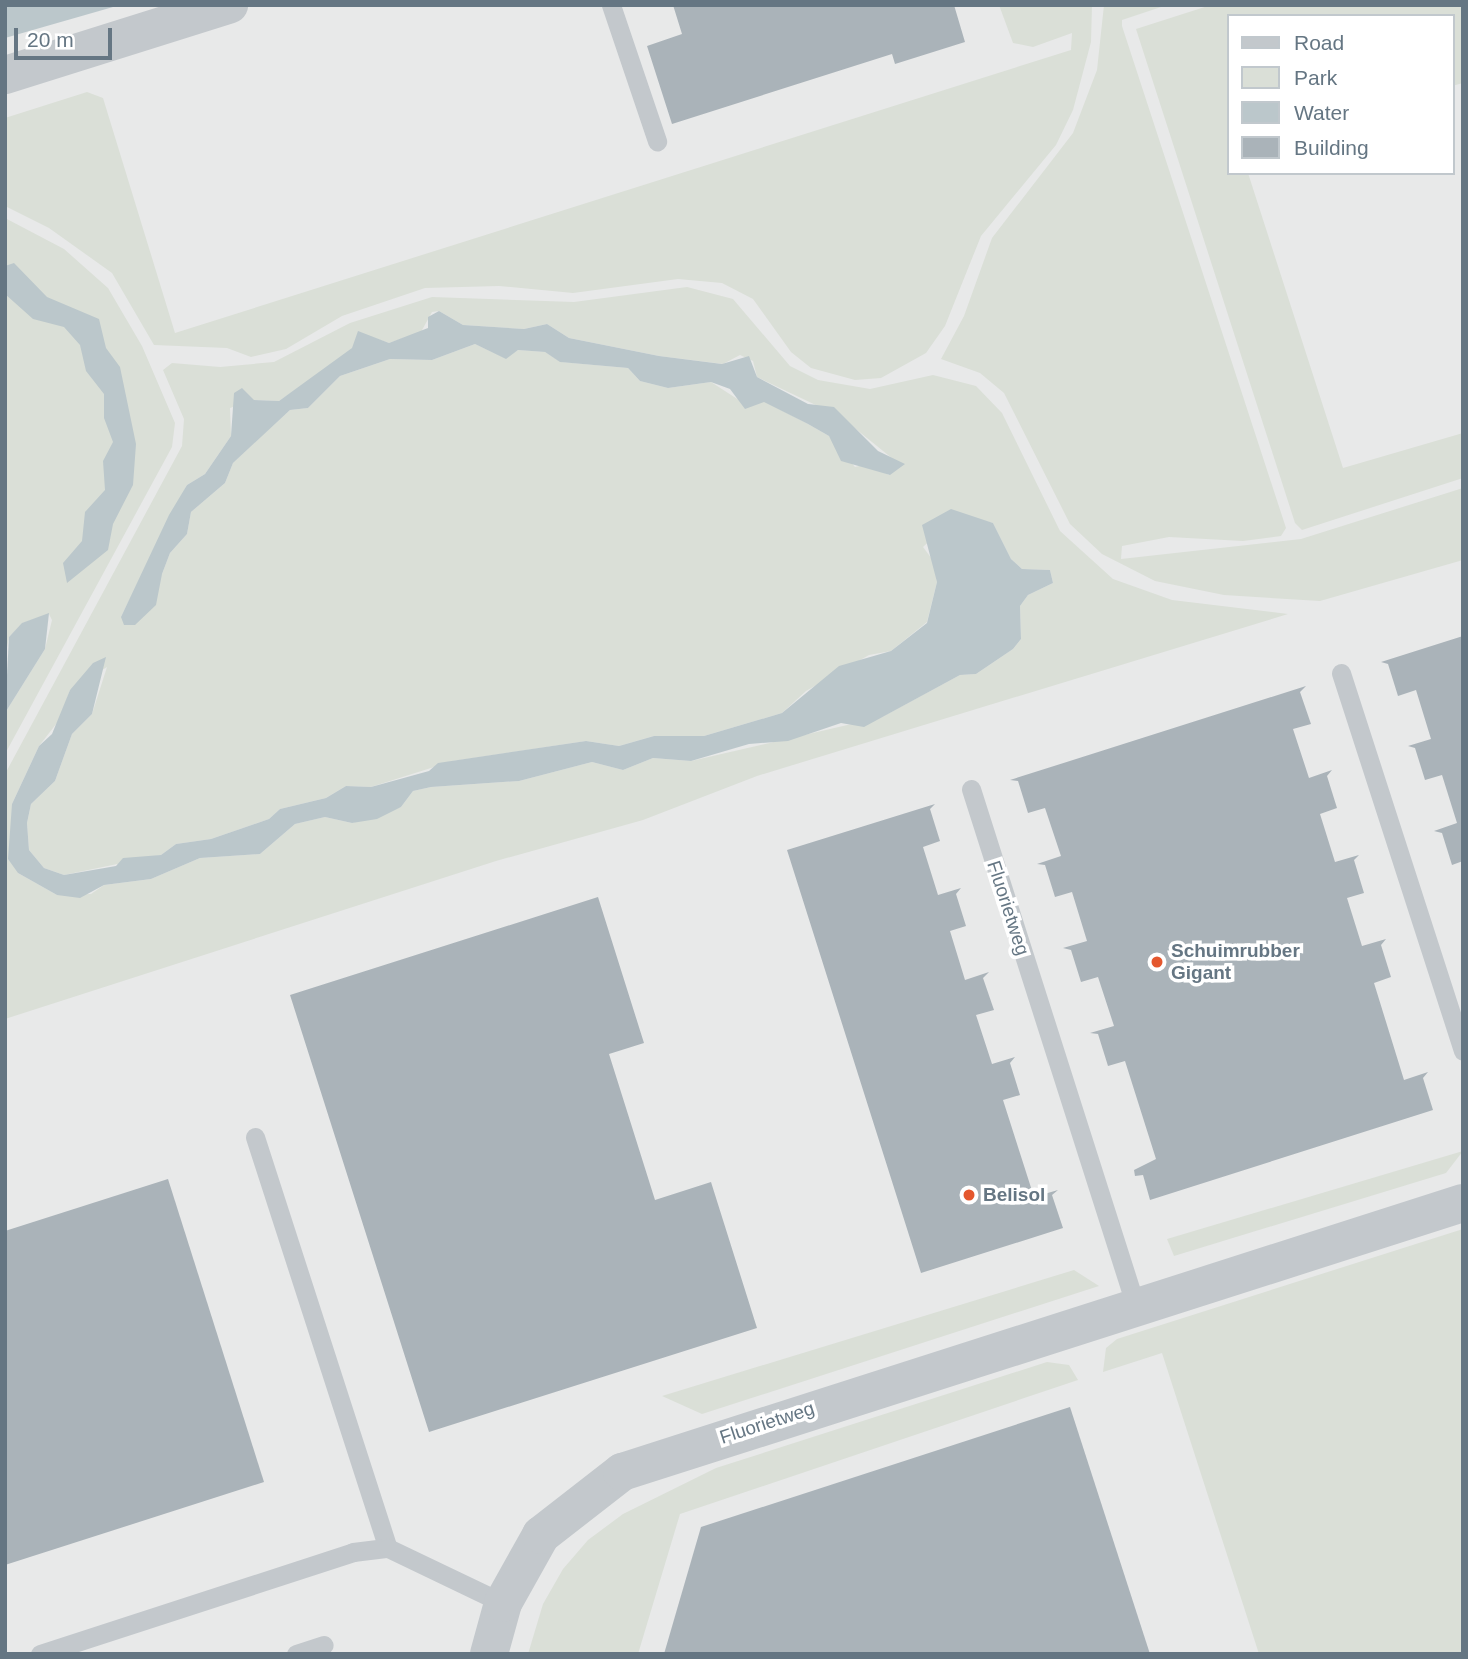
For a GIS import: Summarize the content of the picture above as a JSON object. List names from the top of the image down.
{
  "streets": {
    "street": ["Fluorietweg"]
  },
  "places": ["Schuimrubber Gigant", "Belisol"],
  "legend": [
    "Road",
    "Park",
    "Water",
    "Building"
  ],
  "scale_bar": "20 m"
}
